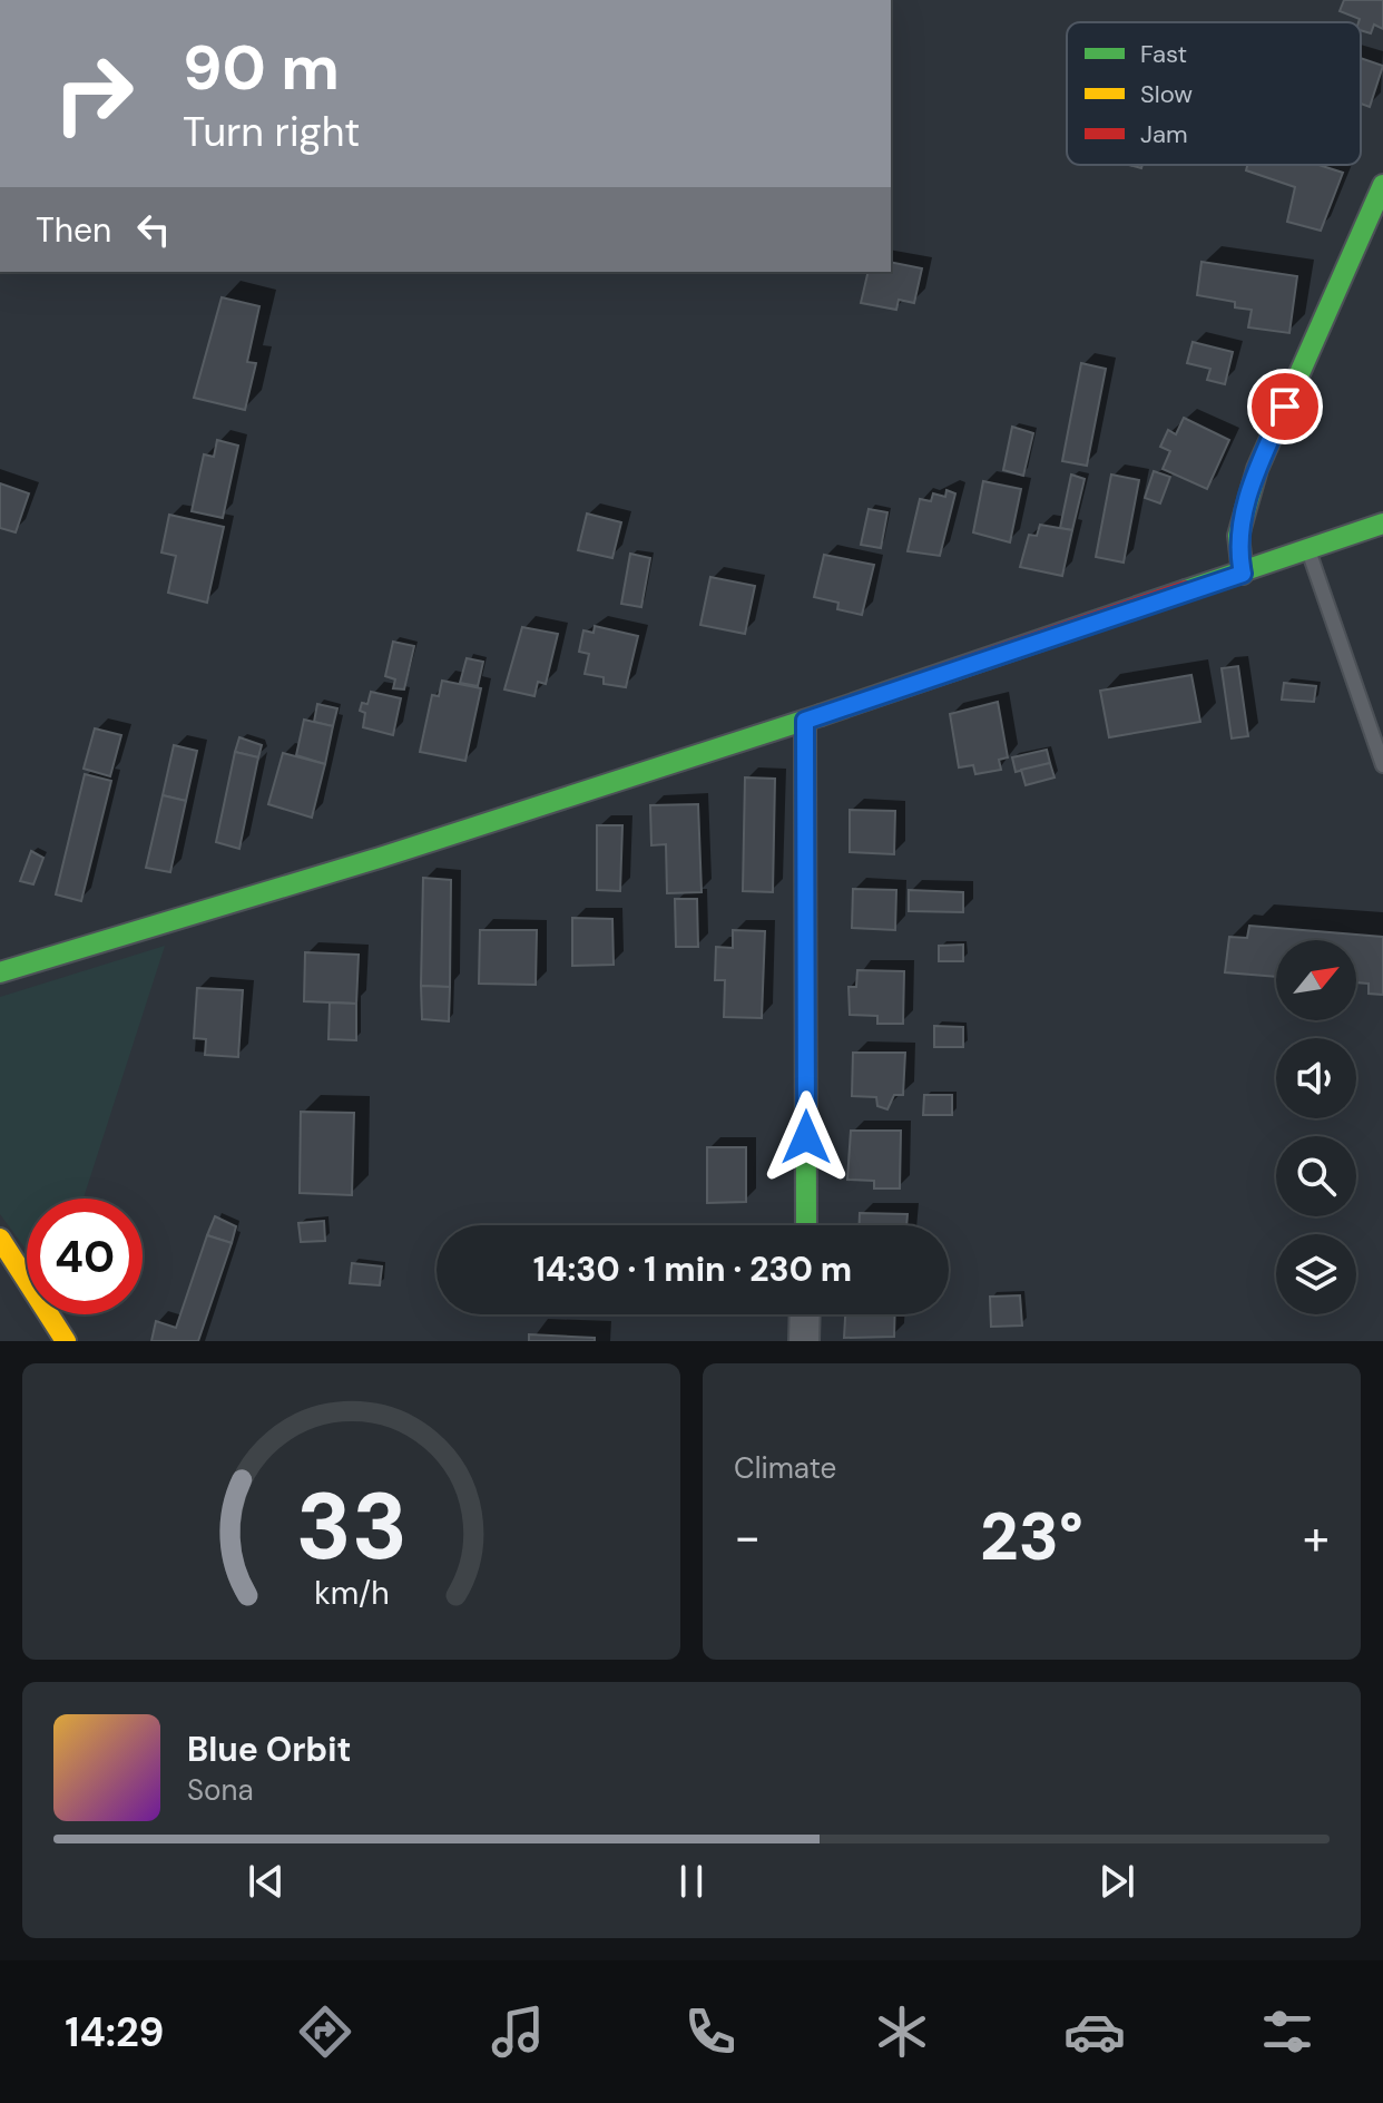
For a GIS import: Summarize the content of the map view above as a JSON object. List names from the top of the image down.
{
  "legend": ["Fast", "Slow", "Jam"],
  "north": "top right",
  "page": {
    "turn": ["90 m", "Turn right"],
    "then": "Then",
    "limit": "40",
    "trip": "14:30 · 1 min · 230 m",
    "tile": "Climate",
    "heat": ["−", "23°", "+"],
    "song": ["Blue Orbit", "Sona"],
    "tabs": "14:29",
    "gauge": ["33", "km/h"]
  }
}
